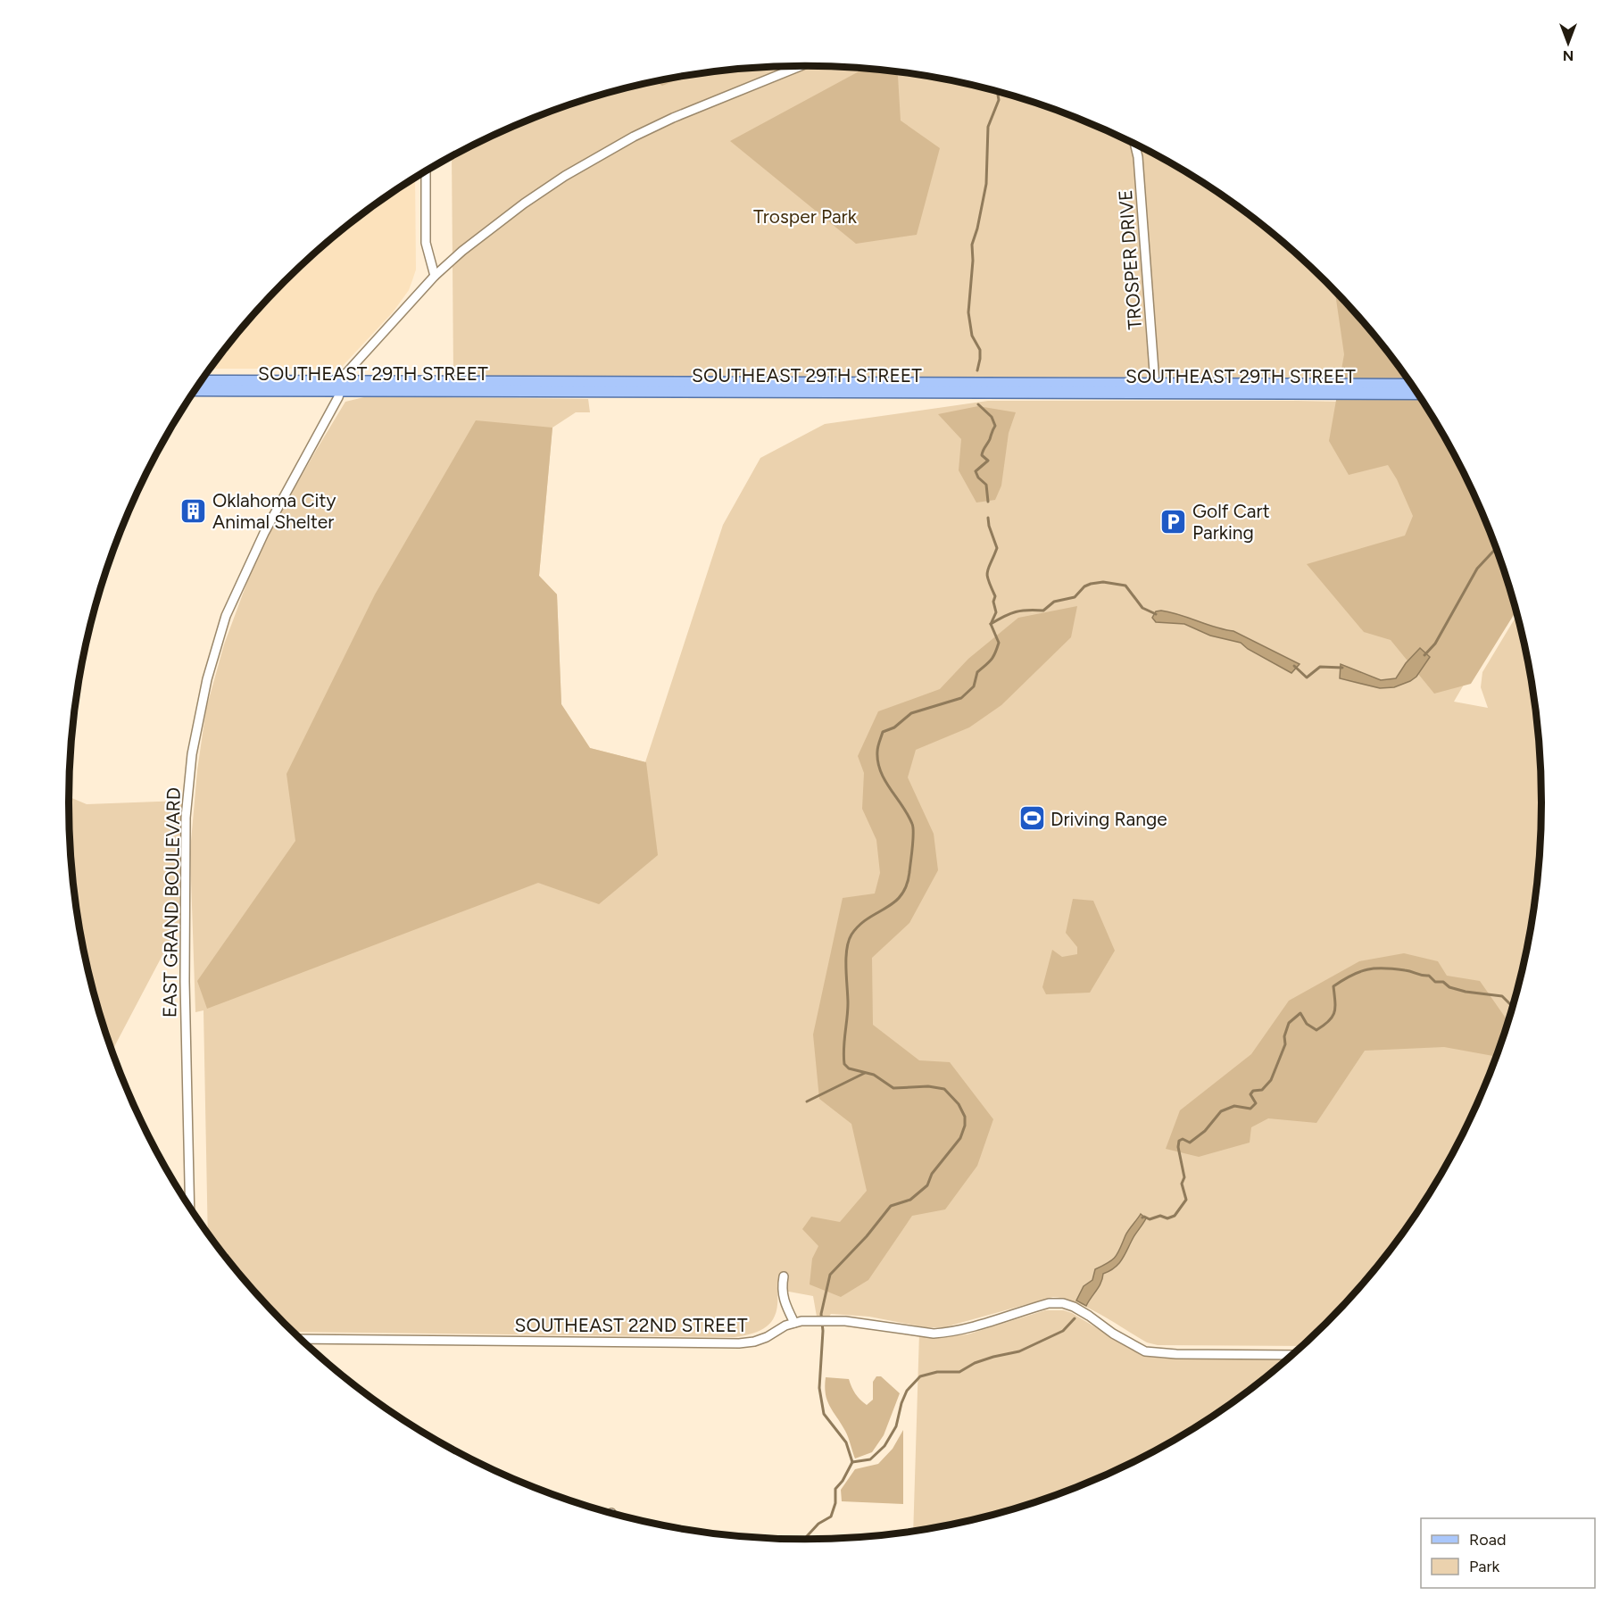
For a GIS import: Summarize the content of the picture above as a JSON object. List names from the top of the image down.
{
  "streets": {
    "main road": ["SOUTHEAST 29TH STREET"],
    "street": ["TROSPER DRIVE", "EAST GRAND BOULEVARD", "SOUTHEAST 22ND STREET"]
  },
  "crossings": [
    ["TROSPER DRIVE", "SOUTHEAST 29TH STREET"],
    ["SOUTHEAST 29TH STREET", "EAST GRAND BOULEVARD"]
  ],
  "parks": ["Trosper Park"],
  "places": {
    "building": ["Oklahoma City Animal Shelter"],
    "parking": ["Golf Cart Parking"],
    "sports": ["Driving Range"]
  },
  "legend": ["Road", "Park"],
  "north": "bottom"
}
